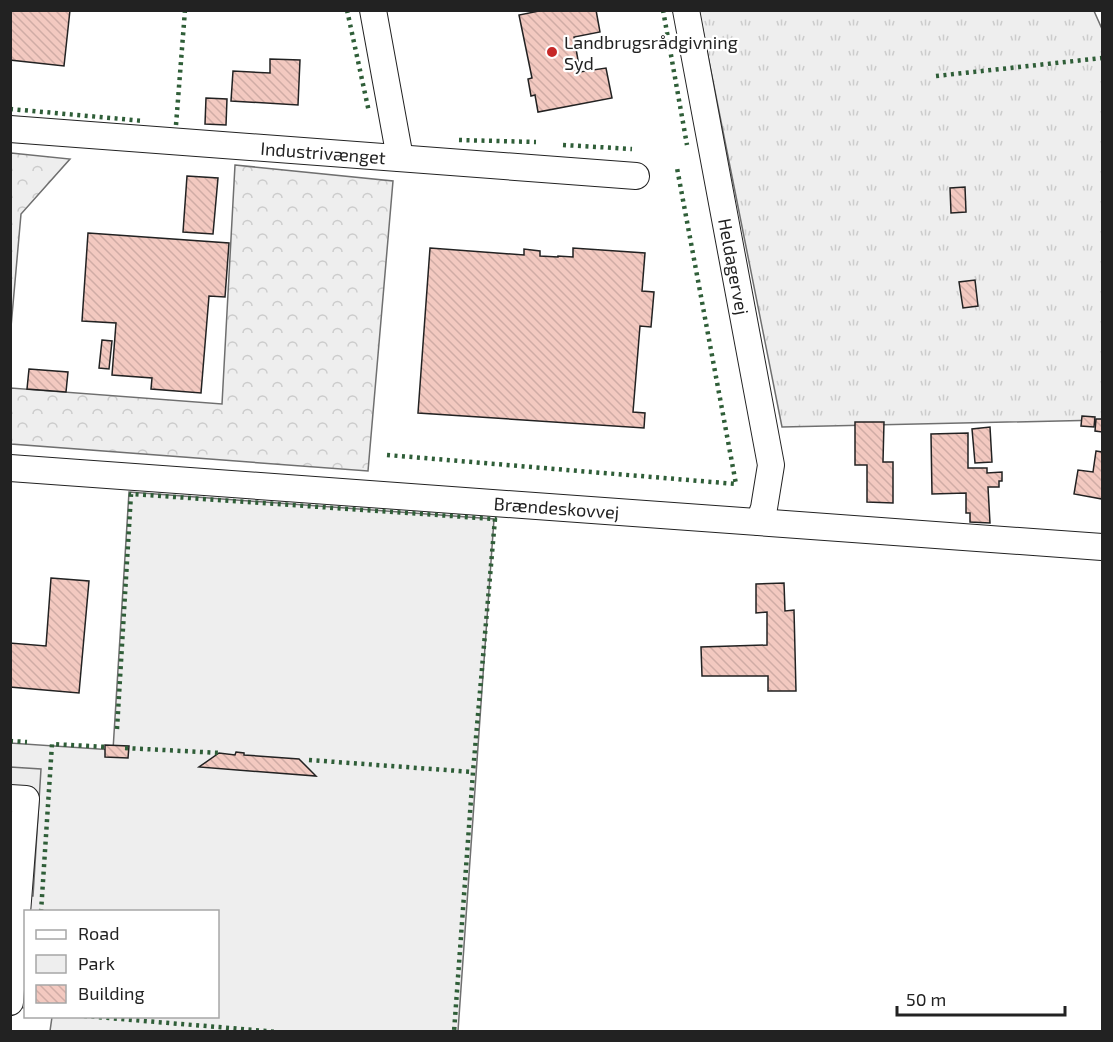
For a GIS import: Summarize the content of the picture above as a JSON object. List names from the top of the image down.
{
  "streets": {
    "street": ["Industrivænget", "Heldagervej", "Brændeskovvej"]
  },
  "crossings": [
    ["Heldagervej", "Brændeskovvej"]
  ],
  "places": ["Landbrugsrådgivning Syd"],
  "legend": ["Road", "Park", "Building"],
  "scale_bar": "50 m"
}
